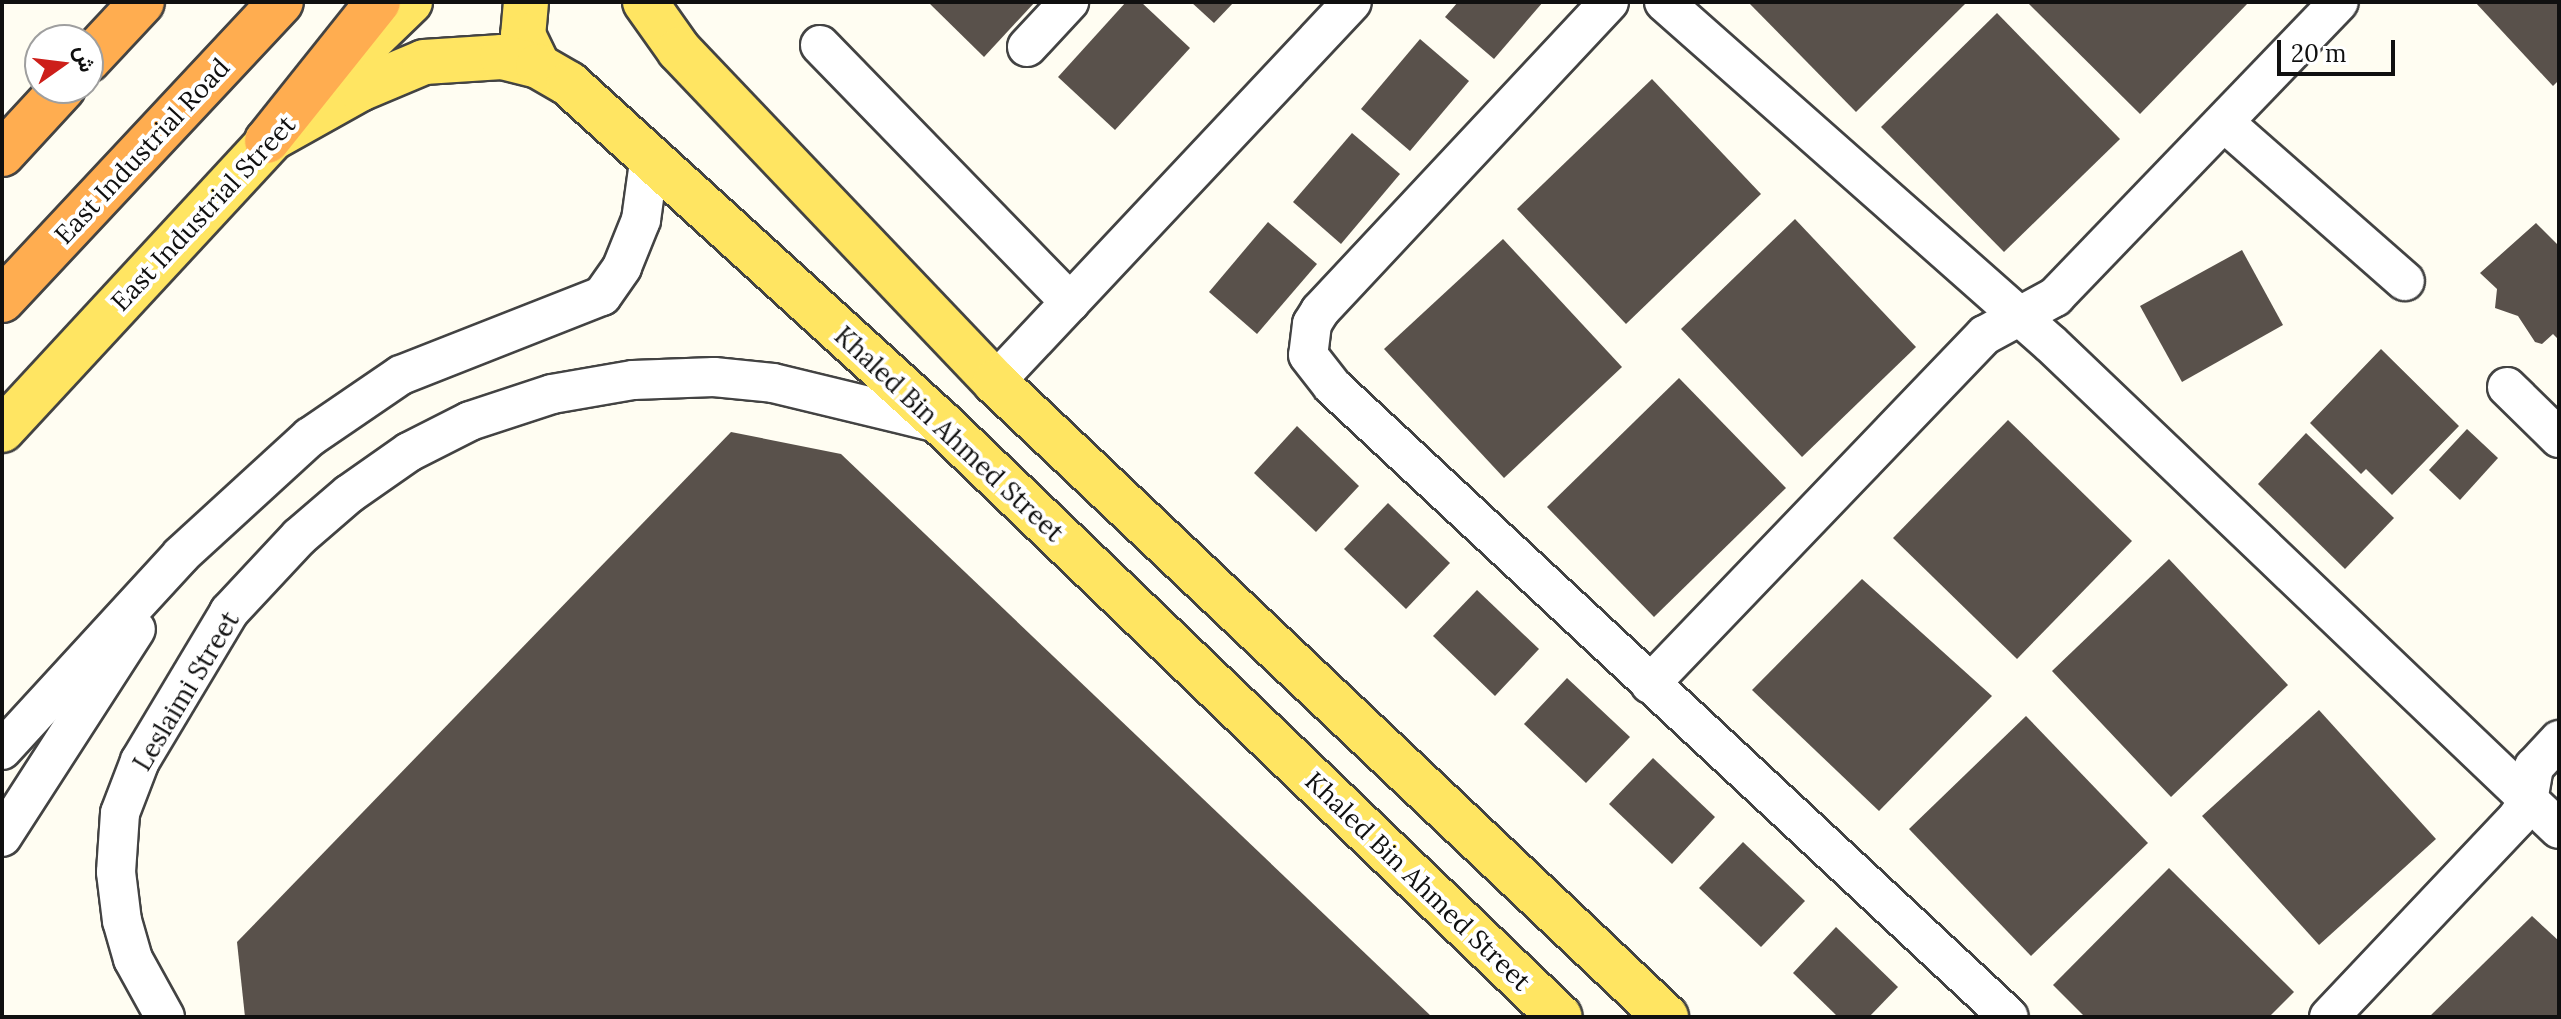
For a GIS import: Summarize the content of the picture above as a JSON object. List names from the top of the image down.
{
  "streets": {
    "highway": ["East Industrial Road"],
    "main road": ["East Industrial Street", "Khaled Bin Ahmed Street"],
    "street": ["Leslaimi Street"]
  },
  "crossings": [
    ["East Industrial Street", "Khaled Bin Ahmed Street"],
    ["Khaled Bin Ahmed Street", "Leslaimi Street"]
  ],
  "scale_bar": "20 m",
  "north": "right"
}
